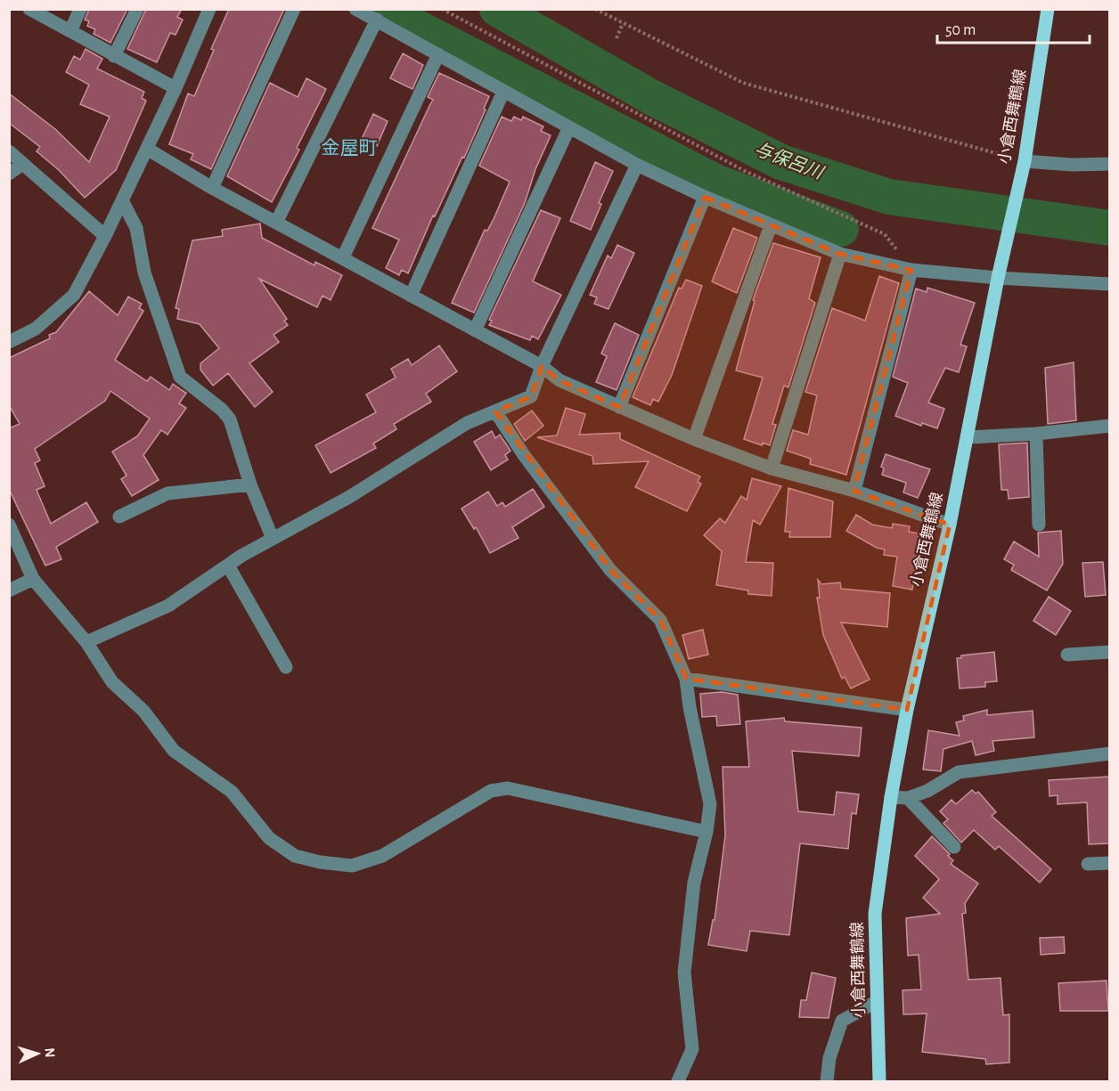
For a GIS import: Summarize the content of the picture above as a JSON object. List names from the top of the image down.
{
  "streets": {
    "main road": ["小倉西舞鶴線"]
  },
  "districts": ["金屋町"],
  "water": ["与保呂川"],
  "scale_bar": "50 m",
  "north": "right"
}
